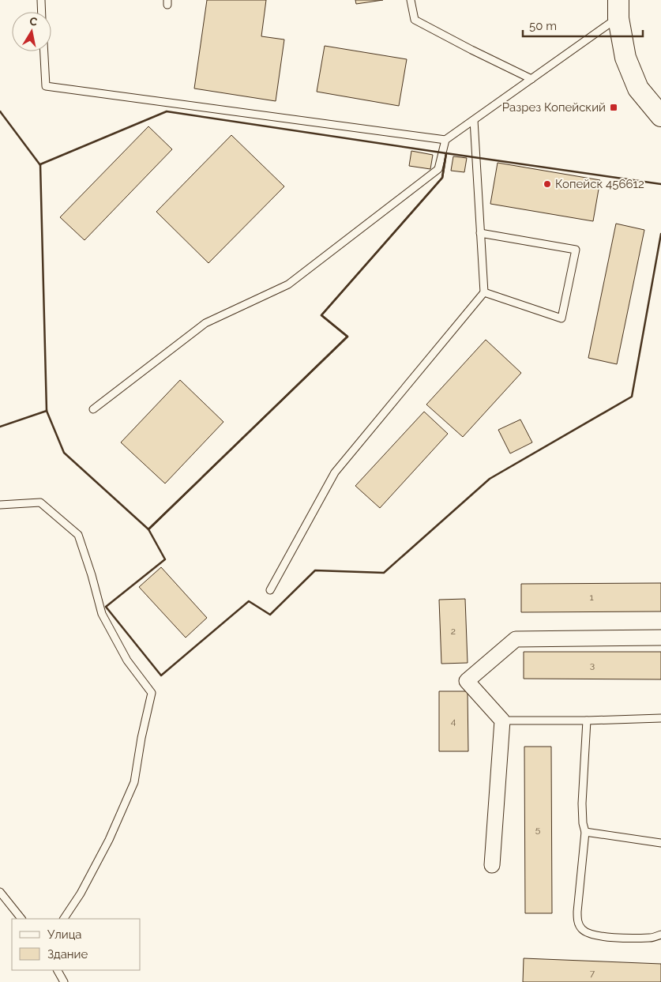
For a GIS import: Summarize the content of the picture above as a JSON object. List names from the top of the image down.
{
  "places": {
    "transit": ["Разрез Копейский"],
    "other": ["Копейск 456612"]
  },
  "house_numbers": [
    "1",
    "2",
    "3",
    "4",
    "5",
    "7"
  ],
  "legend": ["Улица", "Здание"],
  "scale_bar": "50 m",
  "north": "top"
}
